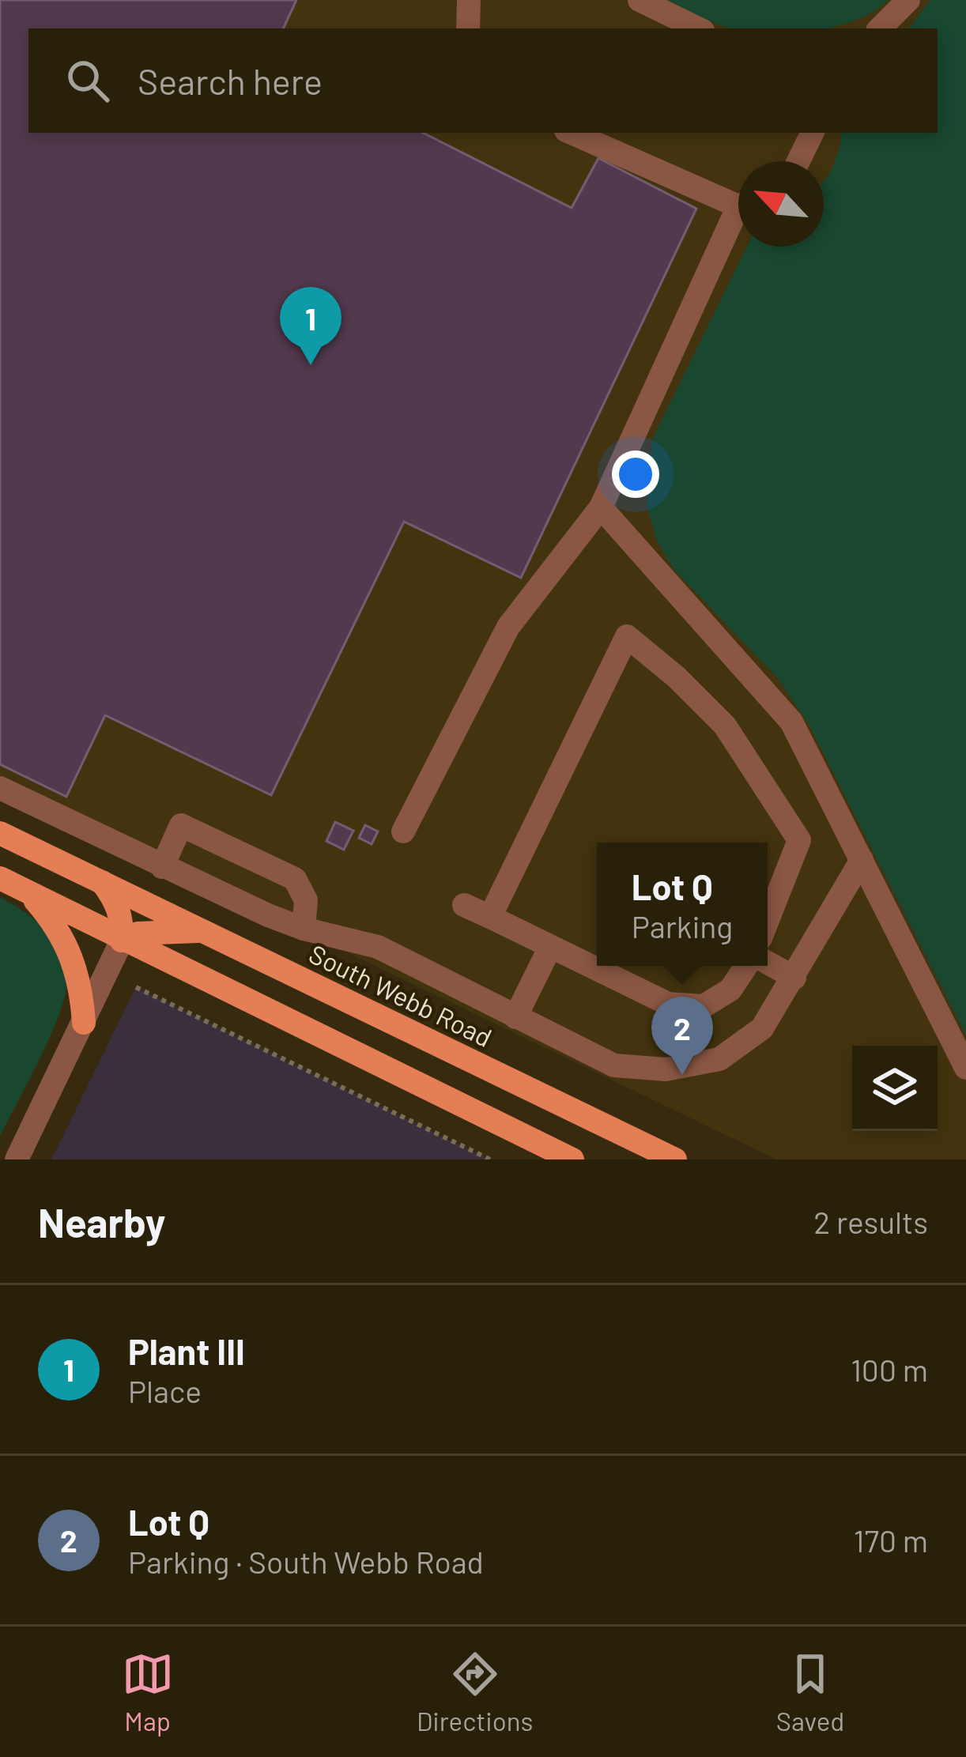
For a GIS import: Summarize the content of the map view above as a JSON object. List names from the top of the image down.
{
  "streets": {
    "main road": ["South Webb Road"]
  },
  "north": "top left",
  "page": {
    "search": "Search here",
    "pins": ["1", "2"],
    "popup": ["Lot Q", "Parking"],
    "heading": ["Nearby", "2 results"],
    "list": [
      {
        "mark": "1",
        "name": "Plant III",
        "note": "Place",
        "value": "100 m"
      },
      {
        "mark": "2",
        "name": "Lot Q",
        "note": "Parking · South Webb Road",
        "value": "170 m"
      }
    ],
    "nav": ["Map", "Directions", "Saved"]
  }
}
